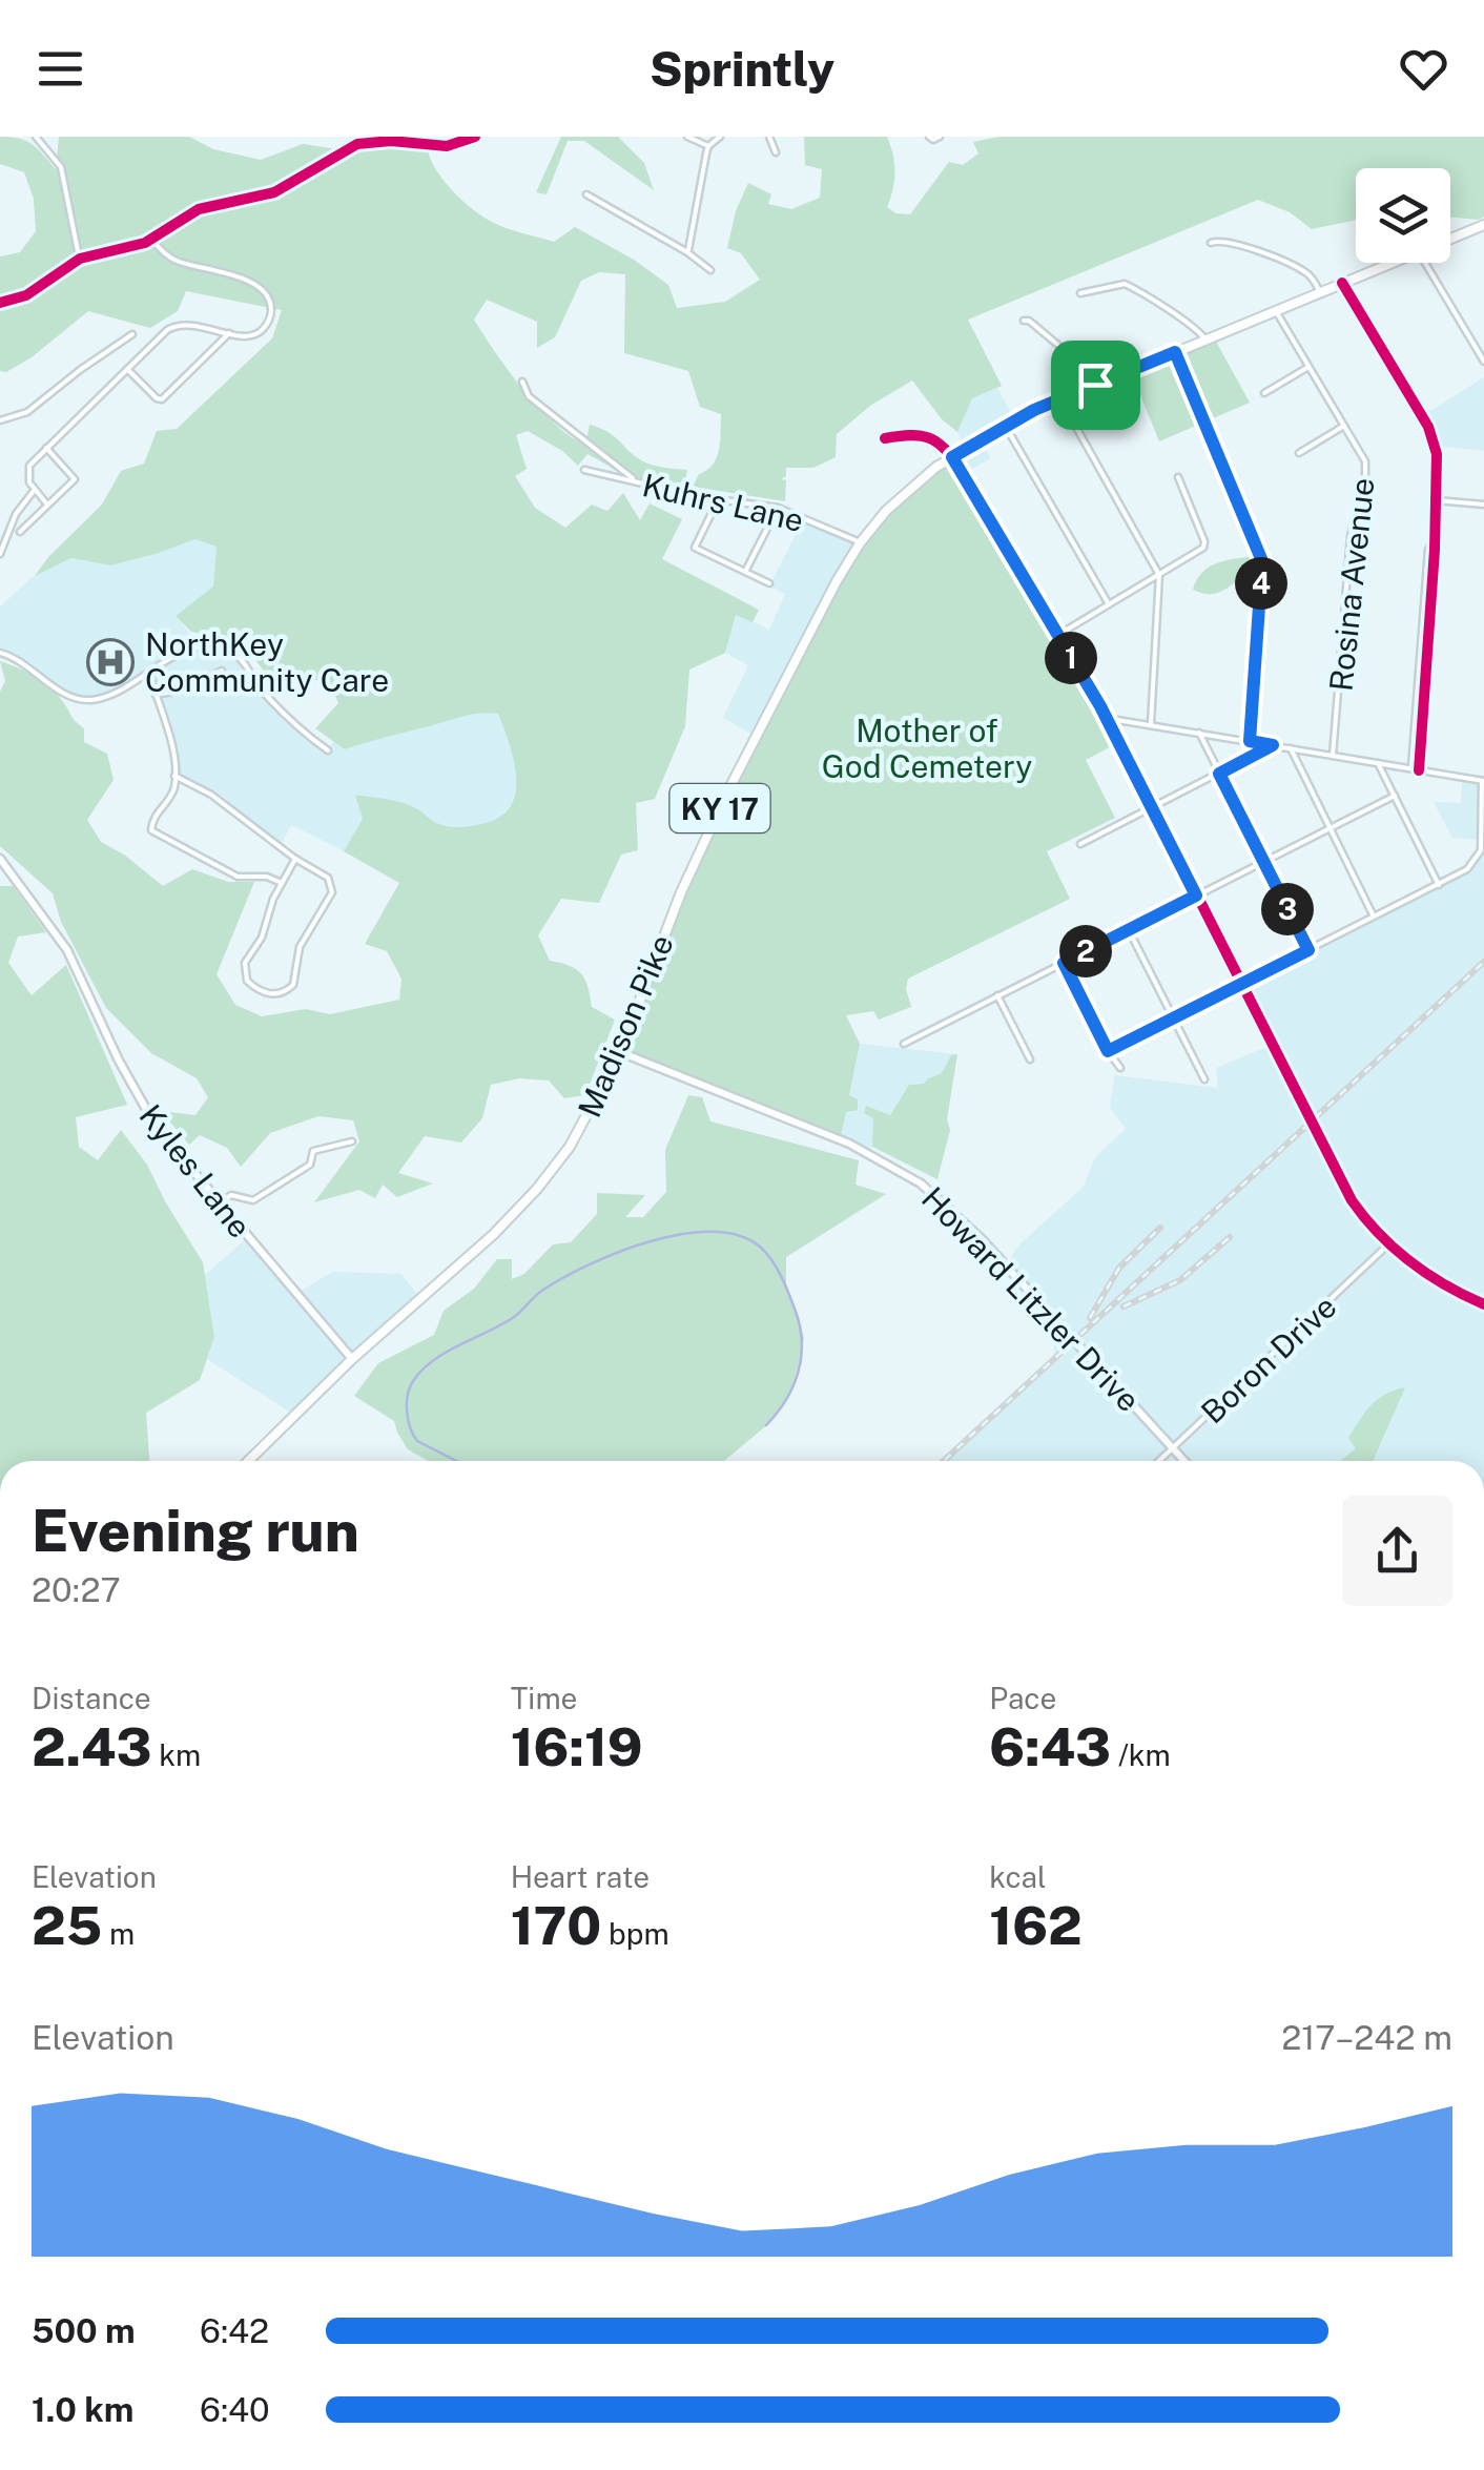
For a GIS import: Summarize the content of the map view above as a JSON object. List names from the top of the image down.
{
  "streets": {
    "main road": [
      "KY 17",
      "Madison Pike",
      "Kyles Lane",
      "Howard Litzler Drive"
    ],
    "street": ["Kuhrs Lane", "Rosina Avenue", "Boron Drive"]
  },
  "crossings": [
    ["Kuhrs Lane", "KY 17"],
    ["Kuhrs Lane", "Madison Pike"],
    ["Rosina Avenue", "KY 17"],
    ["KY 17", "Madison Pike"],
    ["Madison Pike", "Kyles Lane"],
    ["Madison Pike", "Howard Litzler Drive"],
    ["Howard Litzler Drive", "Boron Drive"]
  ],
  "parks": ["Mother of God Cemetery"],
  "places": {
    "hospital": ["NorthKey Community Care"]
  },
  "page": {
    "header": "Sprintly",
    "pins": [
      "4",
      "1",
      "3",
      "2"
    ],
    "heading": ["Evening run", "20:27"],
    "stats": [
      ["Distance", "2.43 km"],
      ["Time", "16:19"],
      ["Pace", "6:43 /km"],
      ["Elevation", "25 m"],
      ["Heart rate", "170 bpm"],
      ["kcal", "162"]
    ],
    "chart": ["Elevation", "217–242 m"],
    "list": [
      {
        "name": "500 m",
        "note": "6:42"
      },
      {
        "name": "1.0 km",
        "note": "6:40"
      }
    ]
  }
}
